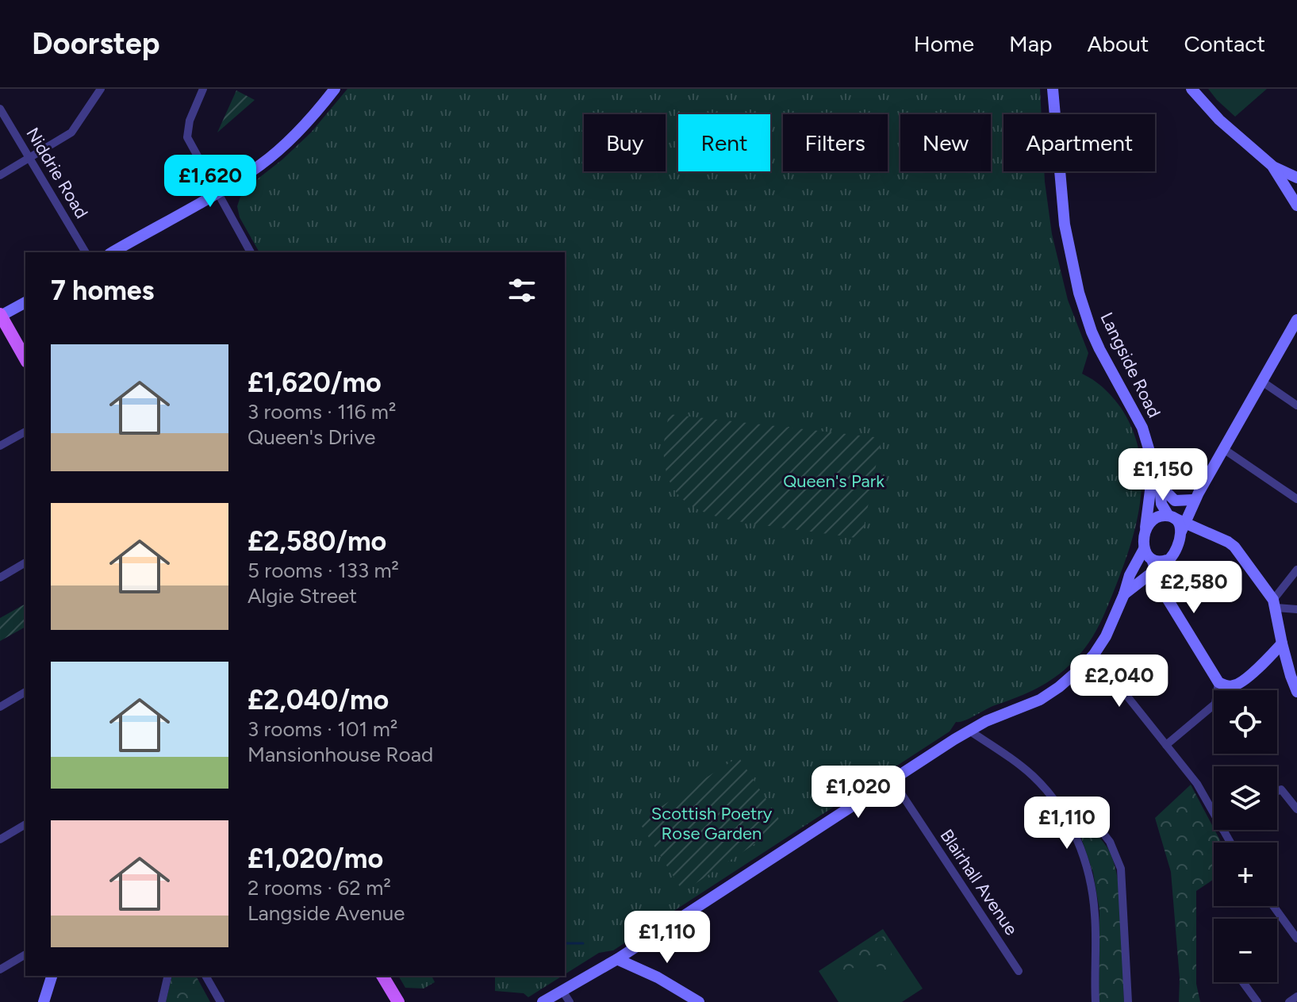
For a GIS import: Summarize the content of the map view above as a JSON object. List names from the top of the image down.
{
  "streets": {
    "street": ["Niddrie Road", "Langside Road", "Blairhall Avenue"]
  },
  "parks": ["Queen's Park", "Scottish Poetry Rose Garden"],
  "page": {
    "header": "Doorstep",
    "nav": [
      "Home",
      "Map",
      "About",
      "Contact"
    ],
    "chip": [
      "Buy",
      "Rent",
      "Filters",
      "New",
      "Apartment"
    ],
    "price": [
      "£1,620",
      "£1,150",
      "£2,580",
      "£2,040",
      "£1,020",
      "£1,110",
      "£1,110"
    ],
    "heading": "7 homes",
    "list": [
      {
        "name": "£1,620/mo",
        "note": "3 rooms · 116 m² · Queen's Drive"
      },
      {
        "name": "£2,580/mo",
        "note": "5 rooms · 133 m² · Algie Street"
      },
      {
        "name": "£2,040/mo",
        "note": "3 rooms · 101 m² · Mansionhouse Road"
      },
      {
        "name": "£1,020/mo",
        "note": "2 rooms · 62 m² · Langside Avenue"
      }
    ],
    "map_buttons": ["+", "−"]
  }
}
